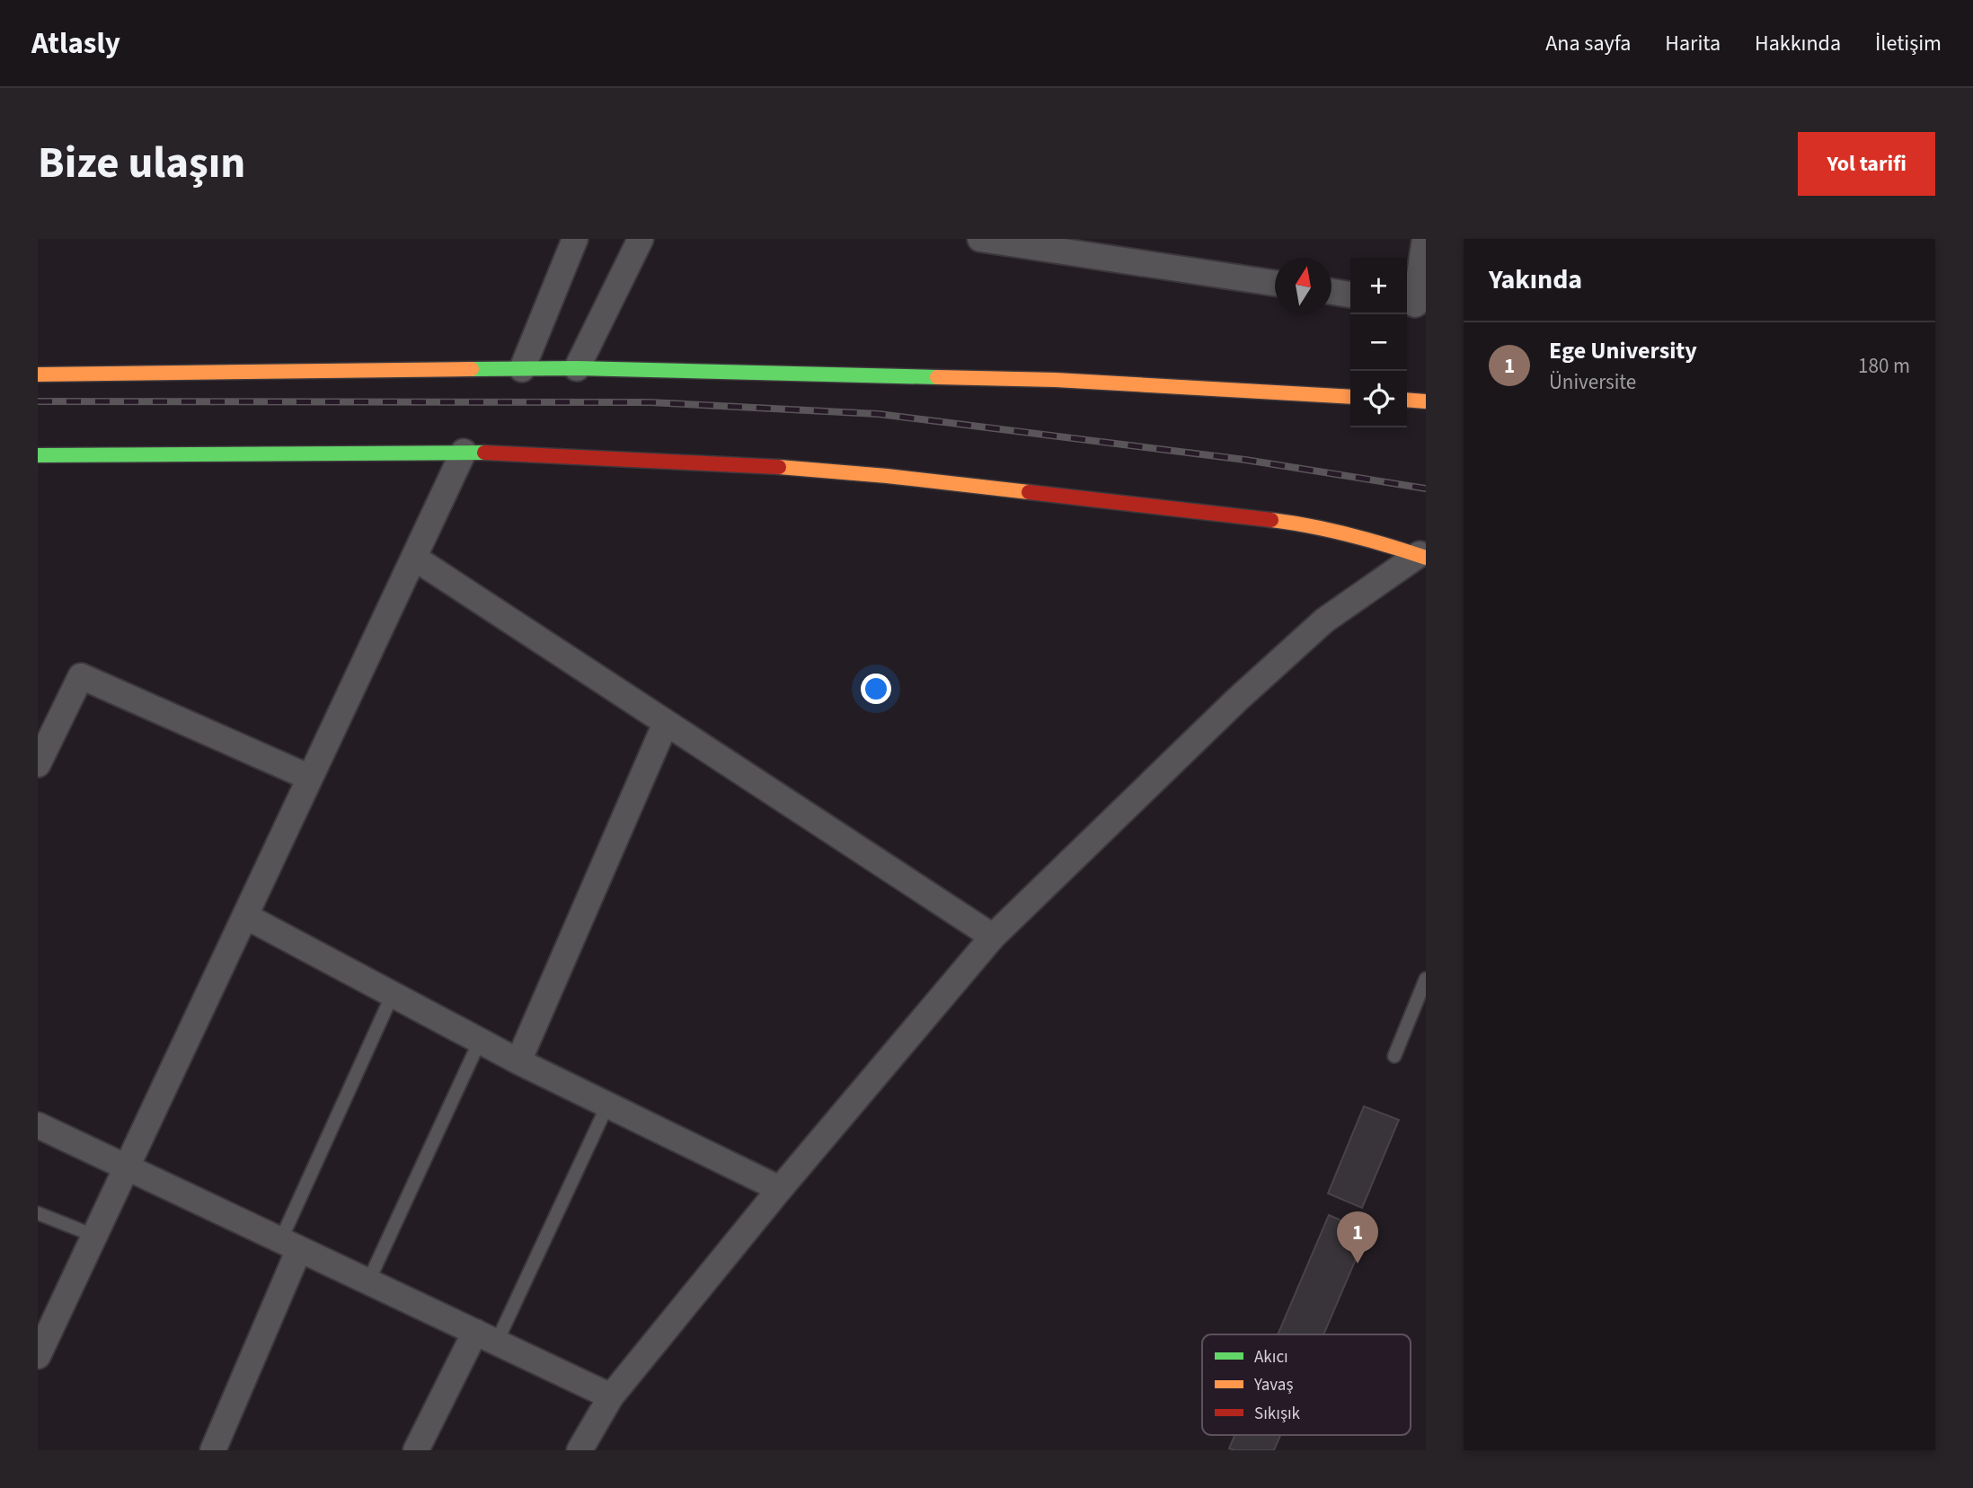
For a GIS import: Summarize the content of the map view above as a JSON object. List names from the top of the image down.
{
  "legend": ["Akıcı", "Yavaş", "Sıkışık"],
  "north": "top",
  "page": {
    "header": "Atlasly",
    "nav": [
      "Ana sayfa",
      "Harita",
      "Hakkında",
      "İletişim"
    ],
    "title": "Bize ulaşın",
    "buttons": "Yol tarifi",
    "heading": "Yakında",
    "map_buttons": ["+", "−"],
    "list": [
      {
        "mark": "1",
        "name": "Ege University",
        "note": "Üniversite",
        "value": "180 m"
      }
    ],
    "pins": "1"
  }
}
